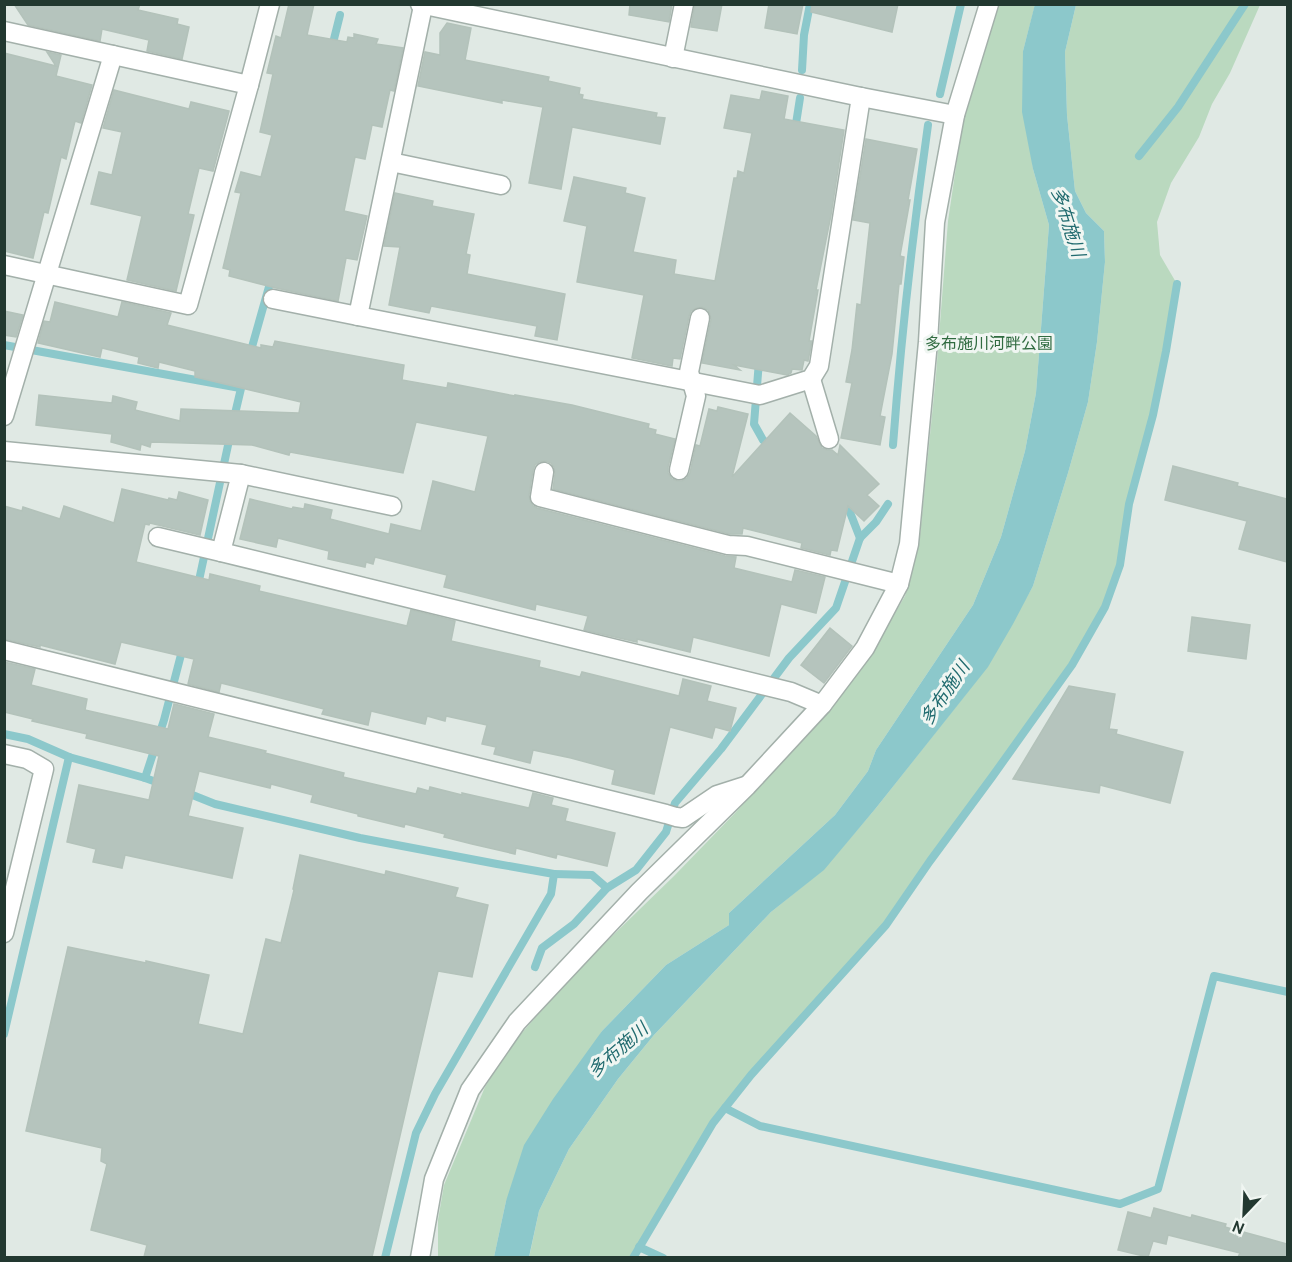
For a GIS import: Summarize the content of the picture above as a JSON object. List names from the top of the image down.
{
  "water": ["多布施川"],
  "parks": ["多布施川河畔公園"],
  "north": "bottom left"
}
